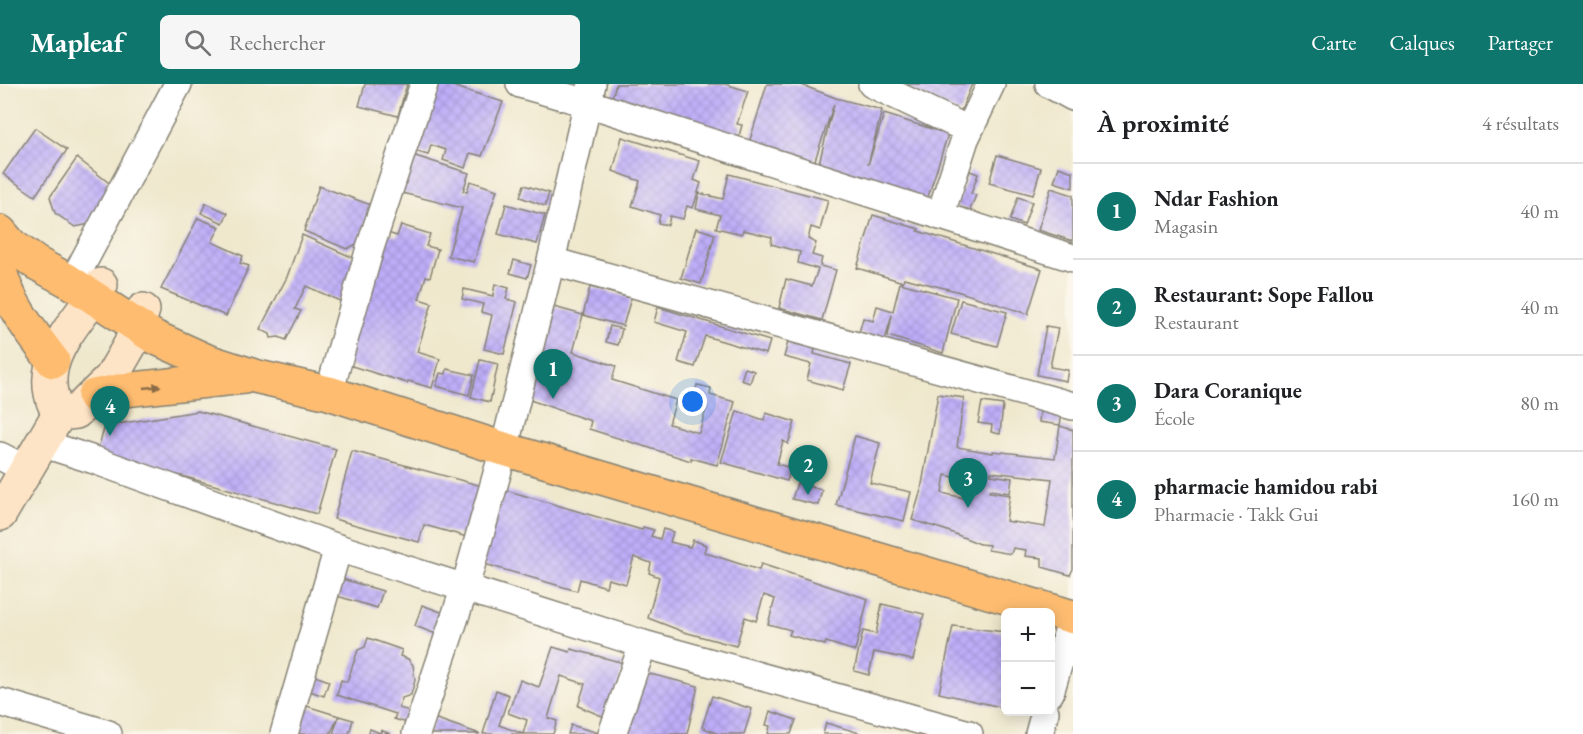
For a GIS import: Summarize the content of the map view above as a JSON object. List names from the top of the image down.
{
  "page": {
    "header": "Mapleaf",
    "search": "Rechercher",
    "nav": ["Carte", "Calques", "Partager"],
    "heading": ["À proximité", "4 résultats"],
    "list": [
      {
        "mark": "1",
        "name": "Ndar Fashion",
        "note": "Magasin",
        "value": "40 m"
      },
      {
        "mark": "2",
        "name": "Restaurant: Sope Fallou",
        "note": "Restaurant",
        "value": "40 m"
      },
      {
        "mark": "3",
        "name": "Dara Coranique",
        "note": "École",
        "value": "80 m"
      },
      {
        "mark": "4",
        "name": "pharmacie hamidou rabi",
        "note": "Pharmacie · Takk Gui",
        "value": "160 m"
      }
    ],
    "pins": [
      "1",
      "4",
      "2",
      "3"
    ],
    "map_buttons": ["+", "−"]
  }
}
